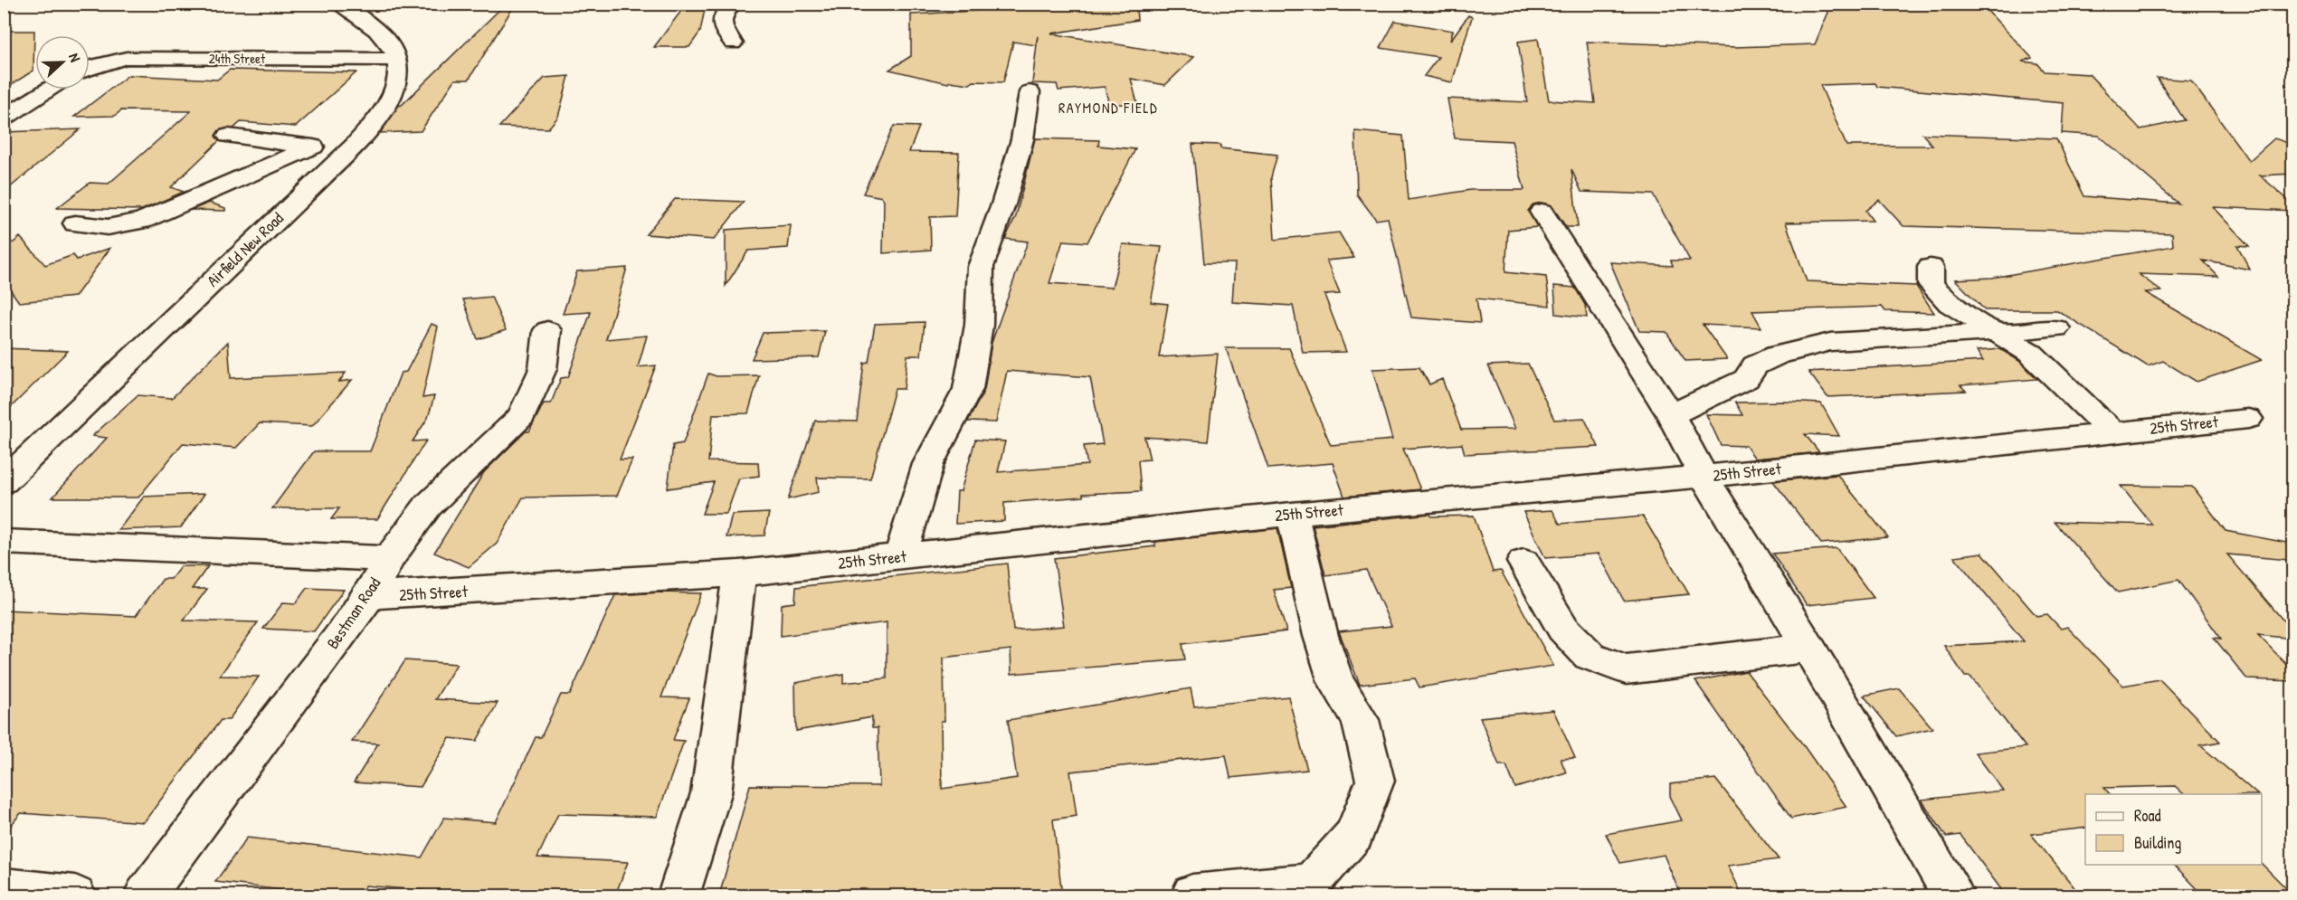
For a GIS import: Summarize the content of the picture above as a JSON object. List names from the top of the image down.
{
  "streets": {
    "street": [
      "24th Street",
      "Airfield New Road",
      "25th Street",
      "Bestman Road"
    ]
  },
  "crossings": [
    ["24th Street", "Airfield New Road"],
    ["25th Street", "Bestman Road"]
  ],
  "districts": ["RAYMOND FIELD"],
  "legend": ["Road", "Building"],
  "north": "right"
}
